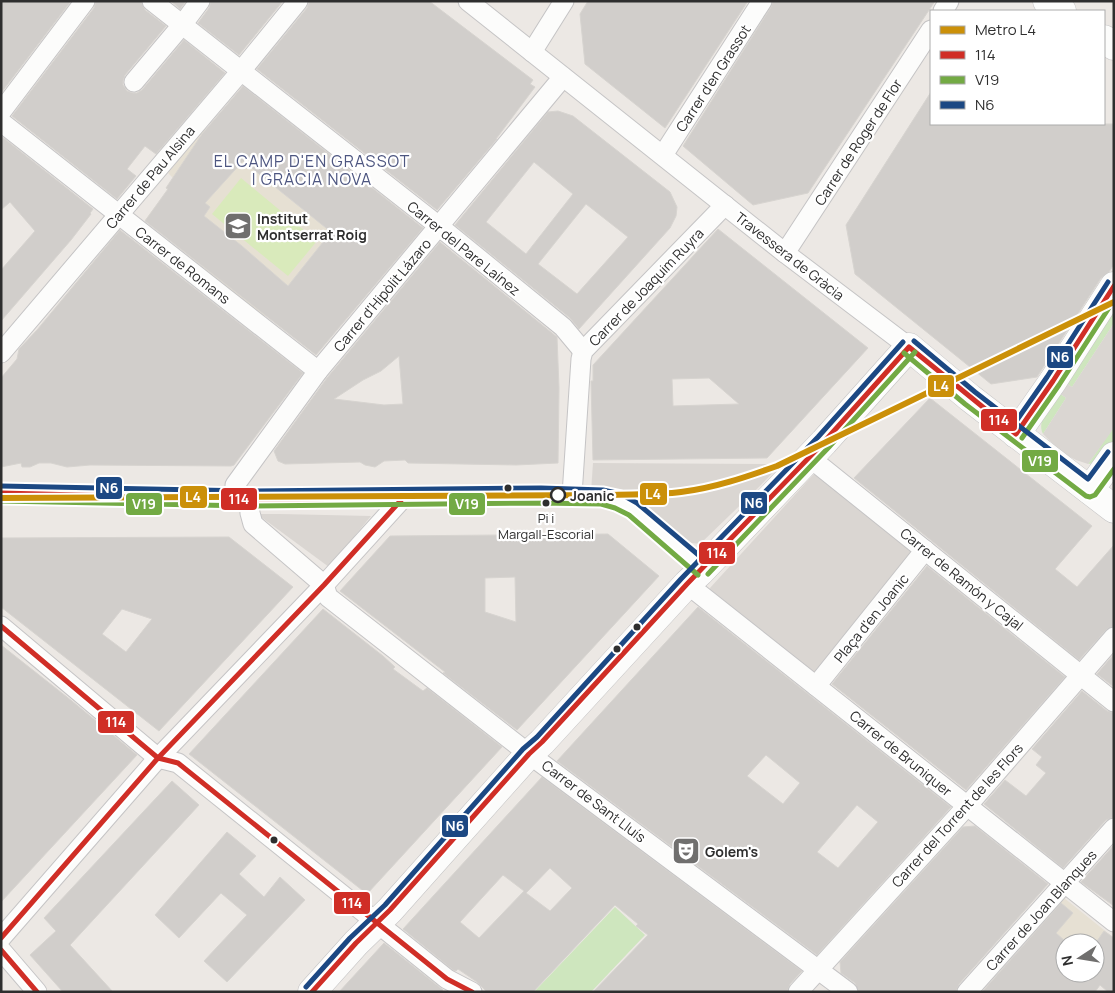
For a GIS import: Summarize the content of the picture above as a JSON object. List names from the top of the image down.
{
  "streets": {
    "street": [
      "Carrer d'en Grassot",
      "Carrer de Roger de Flor",
      "Carrer de Pau Alsina",
      "Carrer del Pare Laínez",
      "Travessera de Gràcia",
      "Carrer de Romans",
      "Carrer de Joaquim Ruyra",
      "Carrer d'Hipòlit Lázaro",
      "Carrer de Ramón y Cajal",
      "Plaça d'en Joanic",
      "Carrer de Bruniquer",
      "Carrer de Sant Lluís",
      "Carrer del Torrent de les Flors",
      "Carrer de Joan Blanques"
    ]
  },
  "crossings": [
    ["Carrer d'en Grassot", "Travessera de Gràcia"],
    ["Carrer de Roger de Flor", "Travessera de Gràcia"],
    ["Carrer de Pau Alsina", "Carrer del Pare Laínez"],
    ["Carrer de Pau Alsina", "Carrer de Romans"],
    ["Carrer del Pare Laínez", "Carrer de Joaquim Ruyra"],
    ["Carrer del Pare Laínez", "Carrer d'Hipòlit Lázaro"],
    ["Travessera de Gràcia", "Carrer de Joaquim Ruyra"],
    ["Travessera de Gràcia", "Carrer d'Hipòlit Lázaro"],
    ["Carrer de Romans", "Carrer d'Hipòlit Lázaro"],
    ["Carrer de Joaquim Ruyra", "Carrer de Bruniquer"],
    ["Carrer d'Hipòlit Lázaro", "Carrer de Bruniquer"],
    ["Carrer d'Hipòlit Lázaro", "Carrer de Sant Lluís"],
    ["Carrer de Ramón y Cajal", "Plaça d'en Joanic"],
    ["Carrer de Ramón y Cajal", "Carrer del Torrent de les Flors"],
    ["Plaça d'en Joanic", "Carrer de Bruniquer"],
    ["Carrer de Bruniquer", "Carrer de Sant Lluís"],
    ["Carrer de Bruniquer", "Carrer del Torrent de les Flors"],
    ["Carrer de Bruniquer", "Carrer de Joan Blanques"],
    ["Carrer de Sant Lluís", "Carrer del Torrent de les Flors"]
  ],
  "districts": ["EL CAMP D'EN GRASSOT I GRÀCIA NOVA"],
  "places": {
    "school or university": ["Institut Montserrat Roig"],
    "other": ["Joanic", "Pi i Margall-Escorial"],
    "theatre": ["Golem's"]
  },
  "lines": [
    "transit line N6",
    "transit line 114",
    "transit line V19",
    "metro line L4"
  ],
  "legend": [
    "Metro L4",
    "114",
    "V19",
    "N6"
  ],
  "north": "left"
}
